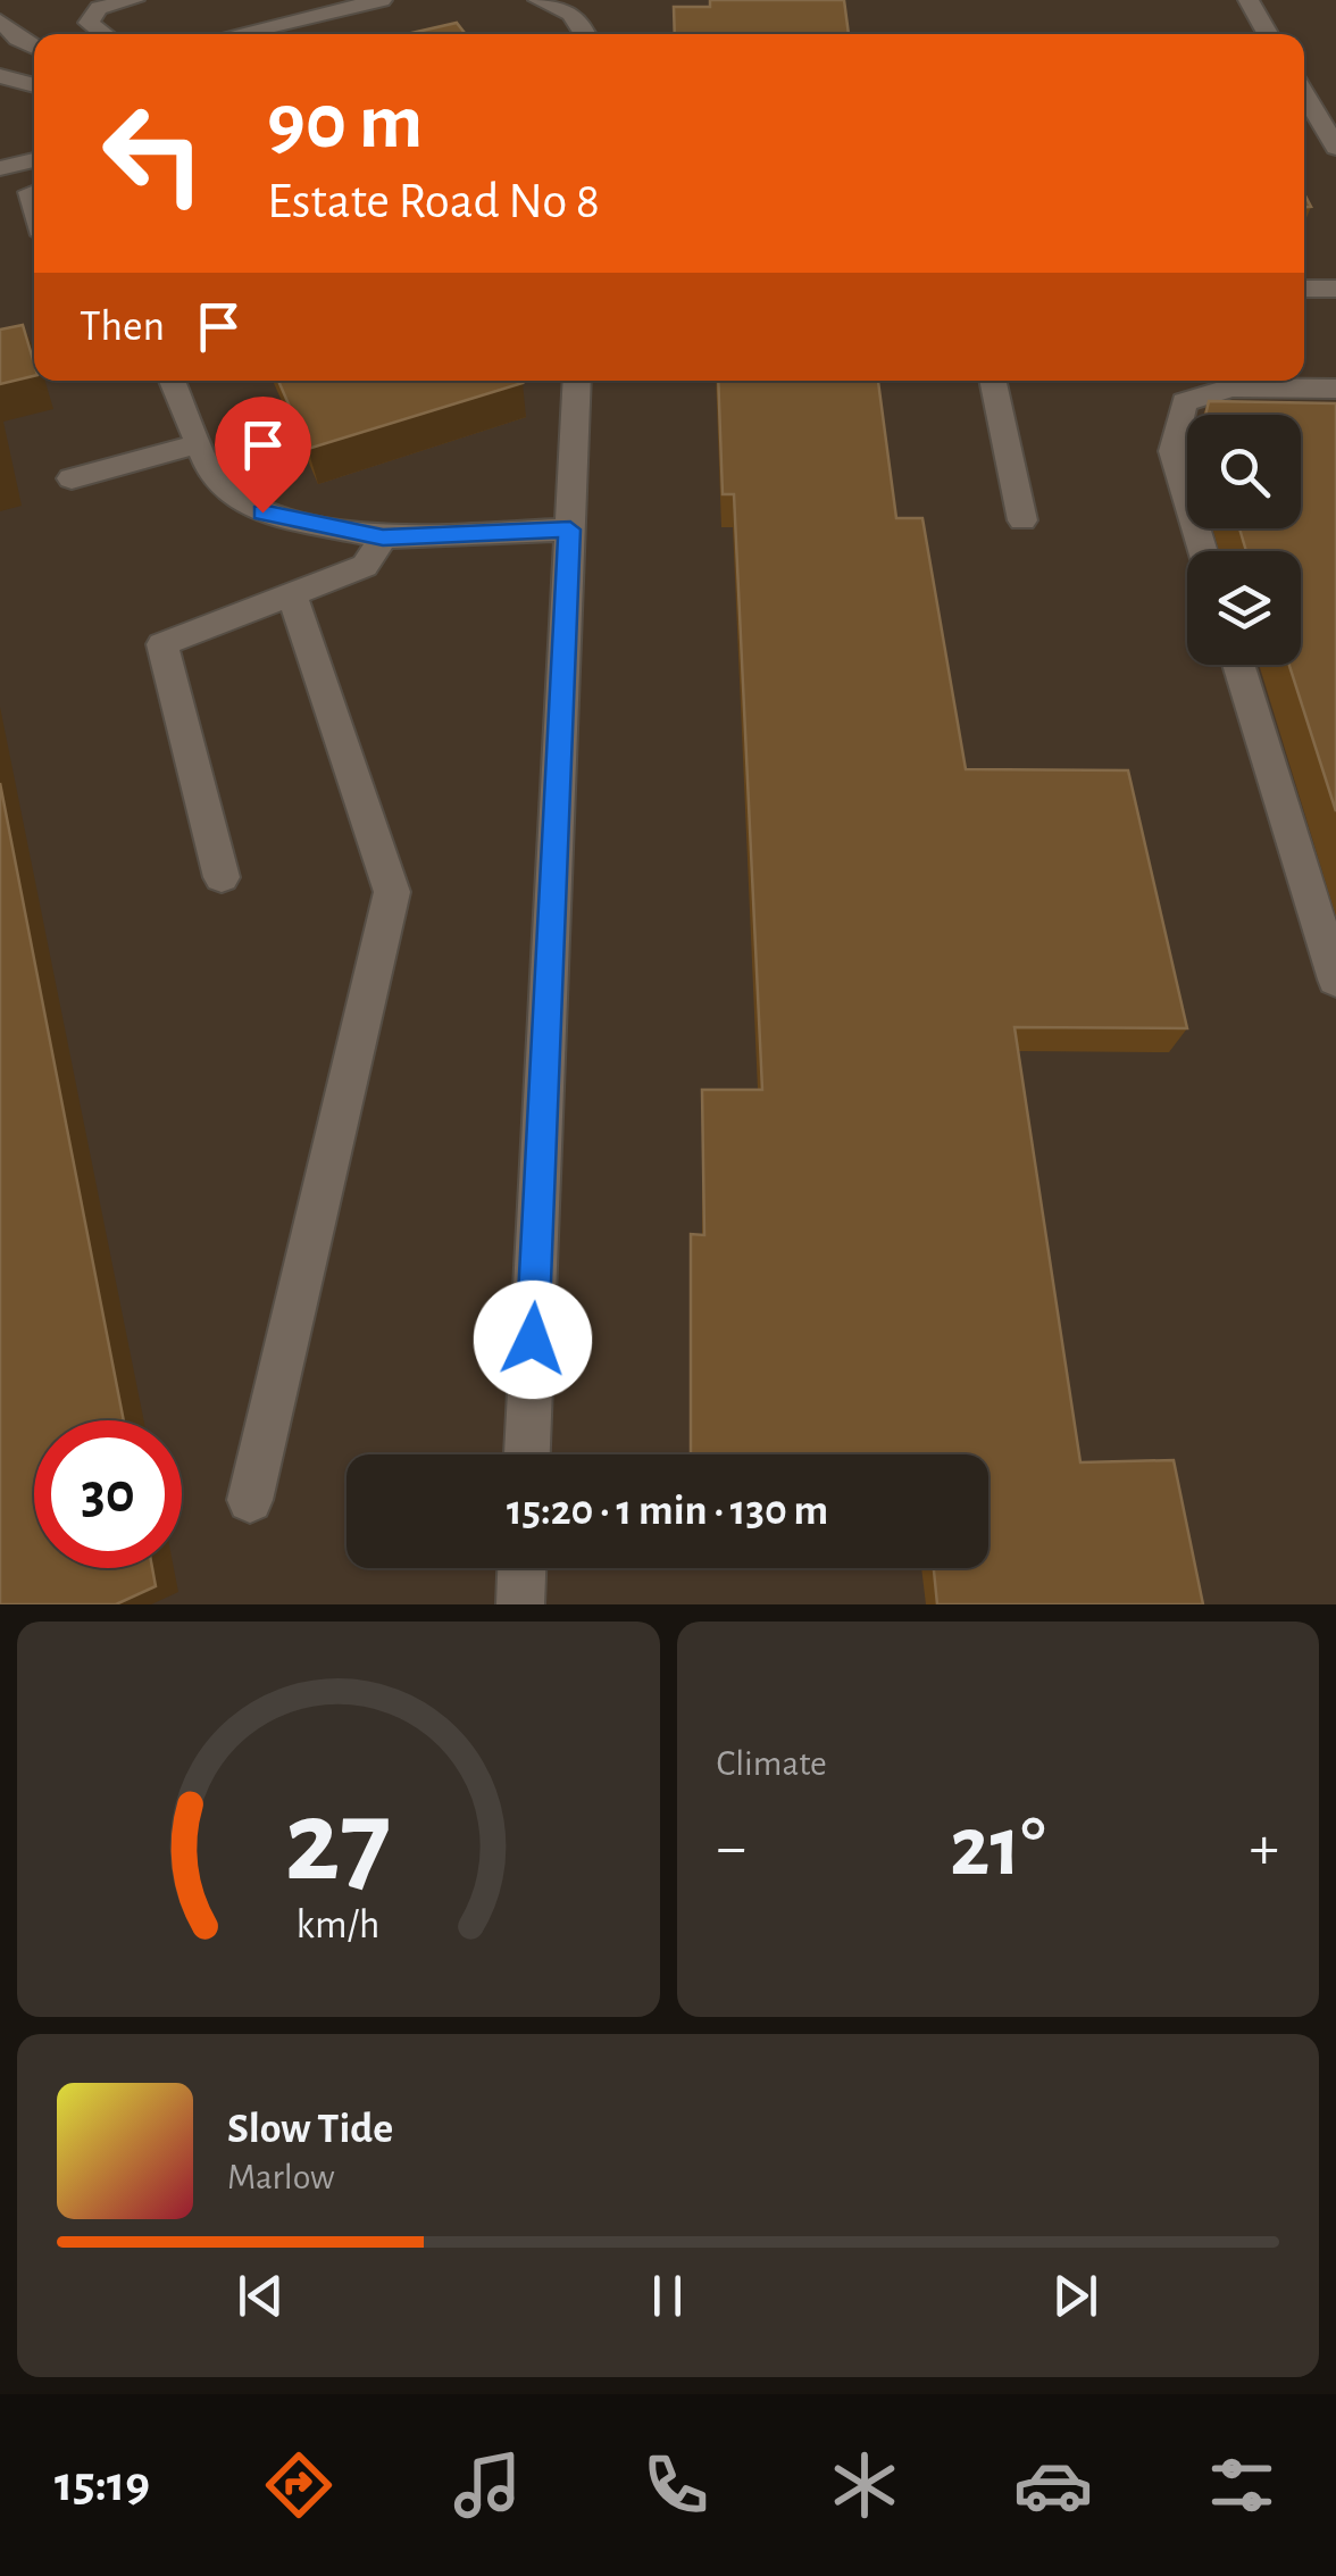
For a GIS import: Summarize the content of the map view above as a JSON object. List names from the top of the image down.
{
  "page": {
    "turn": ["90 m", "Estate Road No 8"],
    "then": "Then",
    "limit": "30",
    "trip": "15:20 · 1 min · 130 m",
    "tile": "Climate",
    "heat": ["−", "21°", "+"],
    "song": ["Slow Tide", "Marlow"],
    "tabs": "15:19",
    "gauge": ["27", "km/h"]
  }
}
